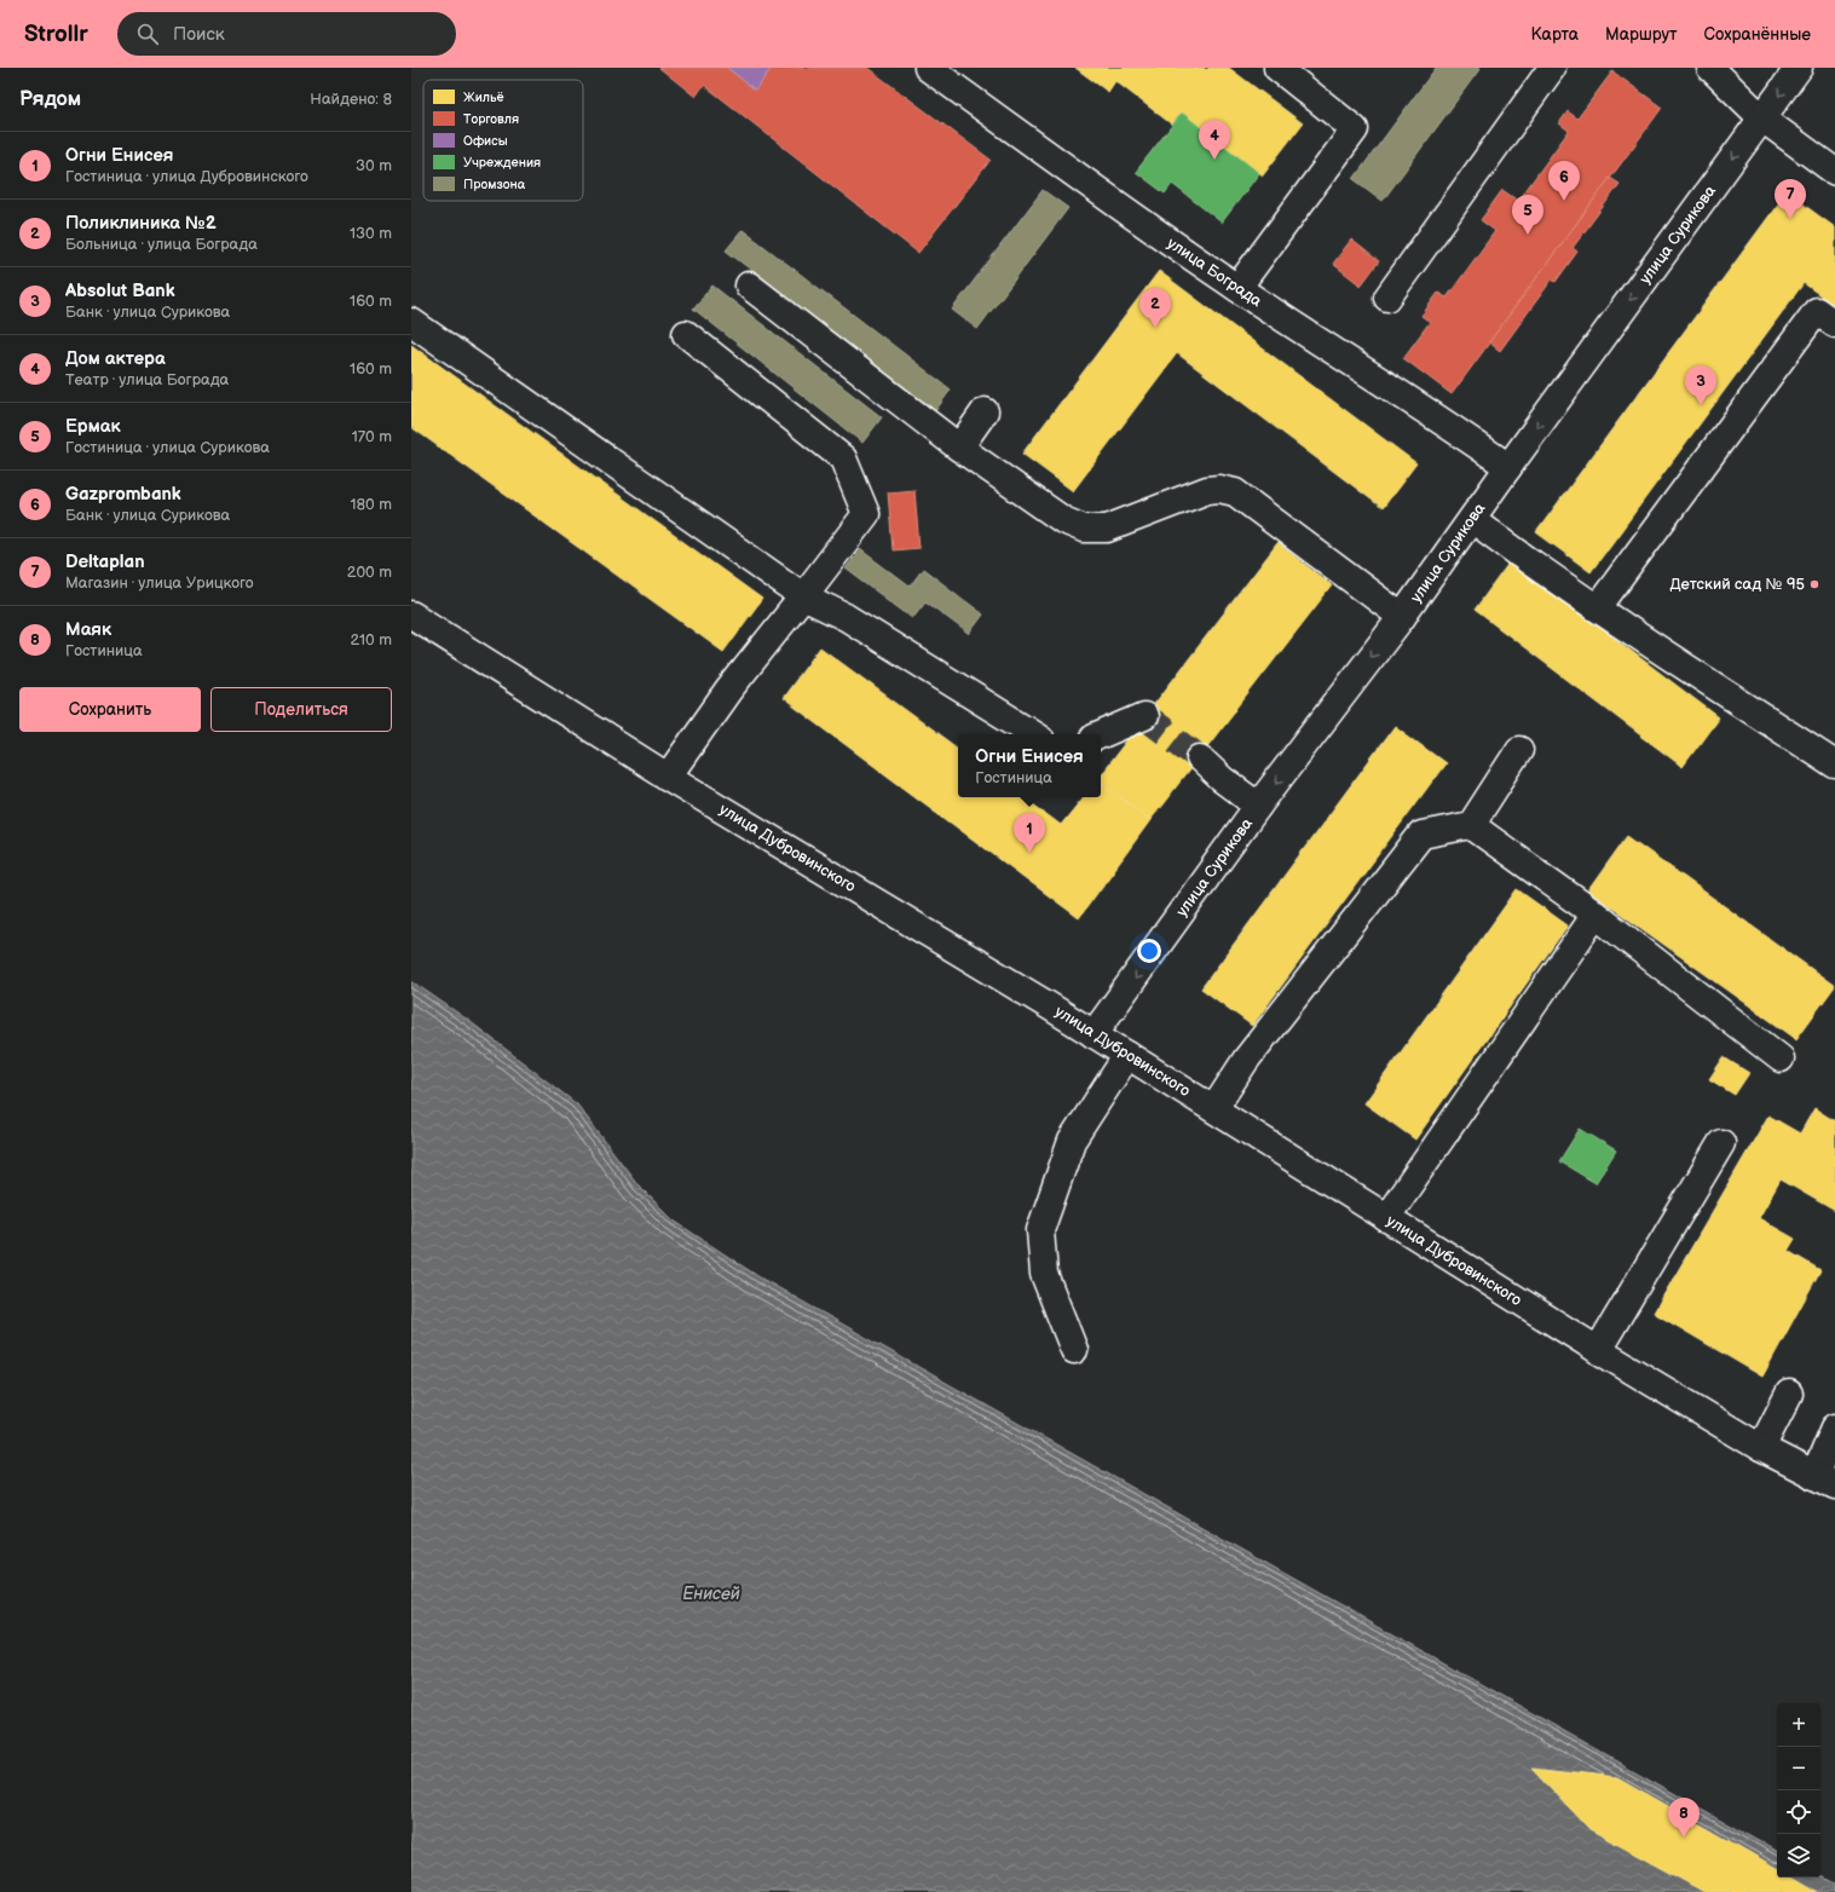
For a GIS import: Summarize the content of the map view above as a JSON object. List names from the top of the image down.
{
  "streets": {
    "main road": ["улица Сурикова", "улица Бограда", "улица Дубровинского"]
  },
  "crossings": [
    ["улица Сурикова", "улица Бограда"],
    ["улица Сурикова", "улица Дубровинского"]
  ],
  "water": ["Енисей"],
  "places": ["Детский сад № 95"],
  "legend": [
    "Жильё",
    "Торговля",
    "Офисы",
    "Учреждения",
    "Промзона"
  ],
  "page": {
    "header": "Strollr",
    "search": "Поиск",
    "nav": ["Карта", "Маршрут", "Сохранённые"],
    "heading": ["Рядом", "Найдено: 8"],
    "pins": [
      "4",
      "6",
      "7",
      "5",
      "2",
      "3",
      "1",
      "8"
    ],
    "list": [
      {
        "mark": "1",
        "name": "Огни Енисея",
        "note": "Гостиница · улица Дубровинского",
        "value": "30 m"
      },
      {
        "mark": "2",
        "name": "Поликлиника №2",
        "note": "Больница · улица Бограда",
        "value": "130 m"
      },
      {
        "mark": "3",
        "name": "Absolut Bank",
        "note": "Банк · улица Сурикова",
        "value": "160 m"
      },
      {
        "mark": "4",
        "name": "Дом актера",
        "note": "Театр · улица Бограда",
        "value": "160 m"
      },
      {
        "mark": "5",
        "name": "Ермак",
        "note": "Гостиница · улица Сурикова",
        "value": "170 m"
      },
      {
        "mark": "6",
        "name": "Gazprombank",
        "note": "Банк · улица Сурикова",
        "value": "180 m"
      },
      {
        "mark": "7",
        "name": "Deltaplan",
        "note": "Магазин · улица Урицкого",
        "value": "200 m"
      },
      {
        "mark": "8",
        "name": "Маяк",
        "note": "Гостиница",
        "value": "210 m"
      }
    ],
    "buttons": ["Сохранить", "Поделиться"],
    "popup": ["Огни Енисея", "Гостиница"],
    "map_buttons": ["+", "−"]
  }
}
